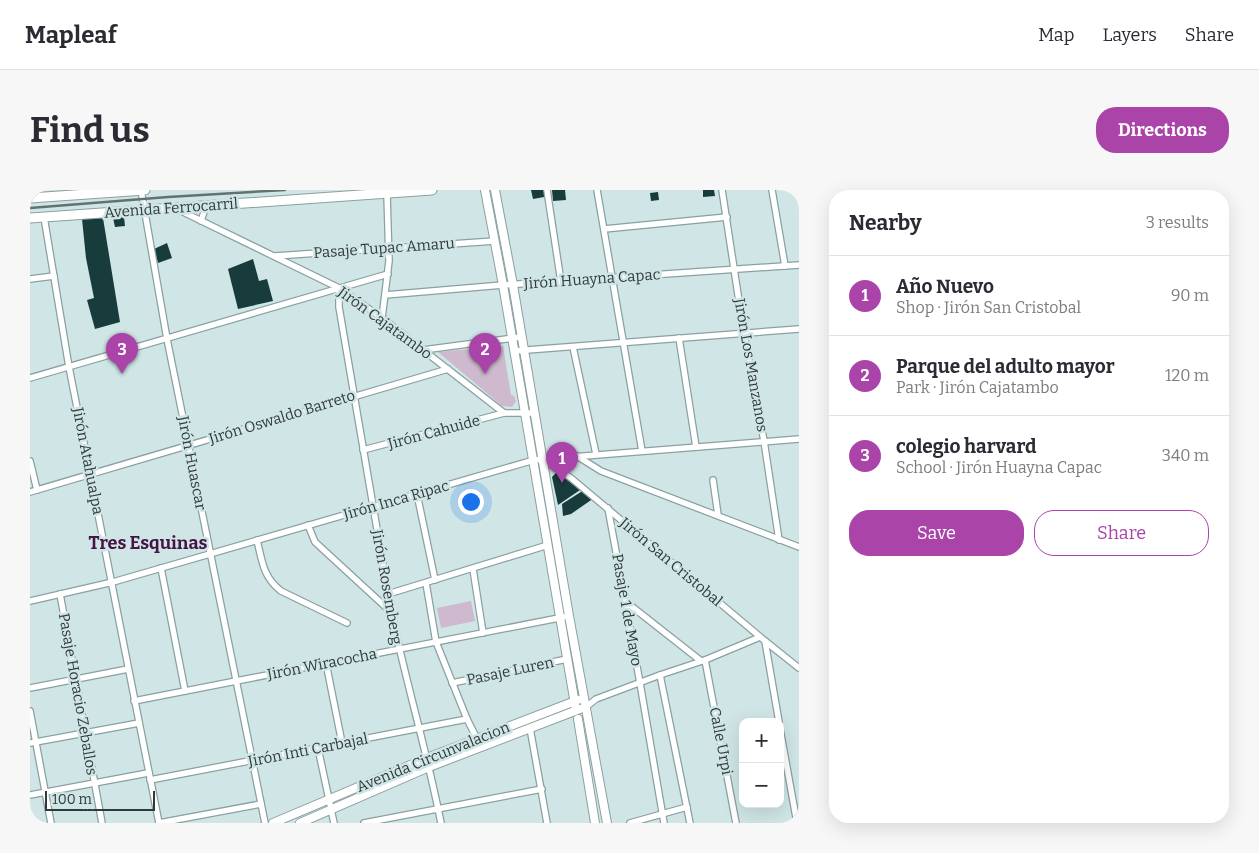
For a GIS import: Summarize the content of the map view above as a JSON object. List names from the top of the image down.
{
  "streets": {
    "main road": ["Avenida Ferrocarril", "Avenida Circunvalacion"],
    "street": [
      "Pasaje Tupac Amaru",
      "Jirón Huayna Capac",
      "Jirón Cajatambo",
      "Jirón Los Manzanos",
      "Jirón Oswaldo Barreto",
      "Jirón Cahuide",
      "Jirón Atahualpa",
      "Jirón Huascar",
      "Jirón Inca Ripac",
      "Jirón San Cristobal",
      "Jirón Rosemberg",
      "Pasaje 1 de Mayo",
      "Jirón Wiracocha",
      "Pasaje Luren",
      "Pasaje Horacio Zeballos",
      "Calle Urpi",
      "Jirón Inti Carbajal"
    ]
  },
  "crossings": [
    ["Avenida Ferrocarril", "Jirón Cajatambo"],
    ["Avenida Ferrocarril", "Jirón Atahualpa"],
    ["Avenida Ferrocarril", "Jirón Huascar"],
    ["Pasaje Tupac Amaru", "Jirón Cajatambo"],
    ["Jirón Huayna Capac", "Jirón Los Manzanos"],
    ["Jirón Cajatambo", "Jirón Oswaldo Barreto"],
    ["Jirón Cajatambo", "Jirón Cahuide"],
    ["Jirón Cajatambo", "Jirón Rosemberg"],
    ["Jirón Los Manzanos", "Jirón Inca Ripac"],
    ["Jirón Oswaldo Barreto", "Jirón Atahualpa"],
    ["Jirón Oswaldo Barreto", "Jirón Huascar"],
    ["Jirón Oswaldo Barreto", "Jirón Rosemberg"],
    ["Jirón Cahuide", "Jirón Rosemberg"],
    ["Jirón Atahualpa", "Jirón Inca Ripac"],
    ["Jirón Atahualpa", "Jirón Wiracocha"],
    ["Jirón Atahualpa", "Jirón Inti Carbajal"],
    ["Jirón Huascar", "Jirón Inca Ripac"],
    ["Jirón Huascar", "Jirón Wiracocha"],
    ["Jirón Huascar", "Jirón Inti Carbajal"],
    ["Jirón Inca Ripac", "Jirón San Cristobal"],
    ["Jirón Inca Ripac", "Jirón Rosemberg"],
    ["Jirón Inca Ripac", "Pasaje Horacio Zeballos"],
    ["Jirón San Cristobal", "Pasaje 1 de Mayo"],
    ["Jirón San Cristobal", "Avenida Circunvalacion"],
    ["Jirón Rosemberg", "Jirón Wiracocha"],
    ["Jirón Rosemberg", "Jirón Inti Carbajal"],
    ["Jirón Rosemberg", "Avenida Circunvalacion"],
    ["Pasaje 1 de Mayo", "Avenida Circunvalacion"],
    ["Calle Urpi", "Avenida Circunvalacion"]
  ],
  "districts": ["Tres Esquinas"],
  "scale_bar": "100 m",
  "page": {
    "header": "Mapleaf",
    "nav": ["Map", "Layers", "Share"],
    "buttons": [
      "Directions",
      ["Save", "Share"]
    ],
    "title": "Find us",
    "heading": ["Nearby", "3 results"],
    "list": [
      {
        "mark": "1",
        "name": "Año Nuevo",
        "note": "Shop · Jirón San Cristobal",
        "value": "90 m"
      },
      {
        "mark": "2",
        "name": "Parque del adulto mayor",
        "note": "Park · Jirón Cajatambo",
        "value": "120 m"
      },
      {
        "mark": "3",
        "name": "colegio harvard",
        "note": "School · Jirón Huayna Capac",
        "value": "340 m"
      }
    ],
    "pins": ["2", "3", "1"],
    "map_buttons": ["+", "−"],
    "scale": "100 m"
  }
}
